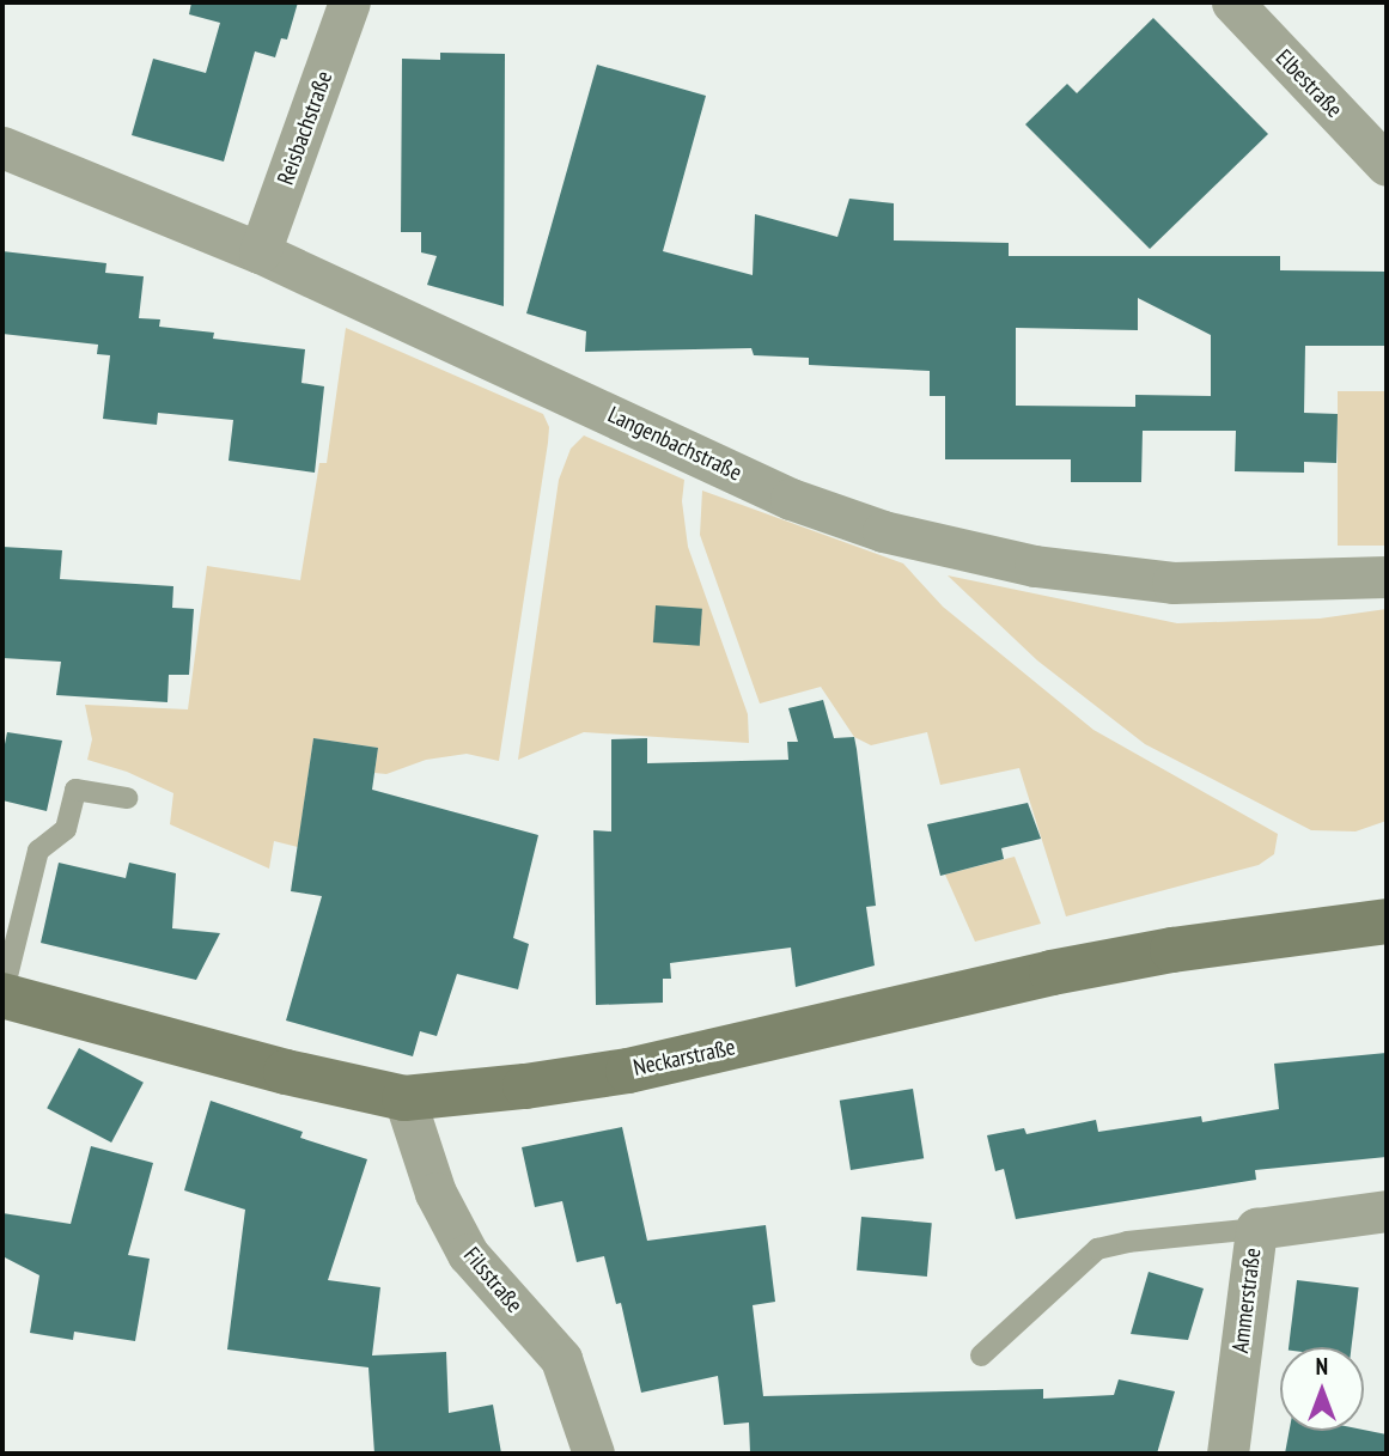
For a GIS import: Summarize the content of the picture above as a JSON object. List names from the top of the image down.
{
  "streets": {
    "street": [
      "Elbestraße",
      "Reisbachstraße",
      "Langenbachstraße",
      "Neckarstraße",
      "Filsstraße",
      "Ammerstraße"
    ]
  },
  "crossings": [
    ["Reisbachstraße", "Langenbachstraße"],
    ["Neckarstraße", "Filsstraße"]
  ],
  "north": "top"
}
